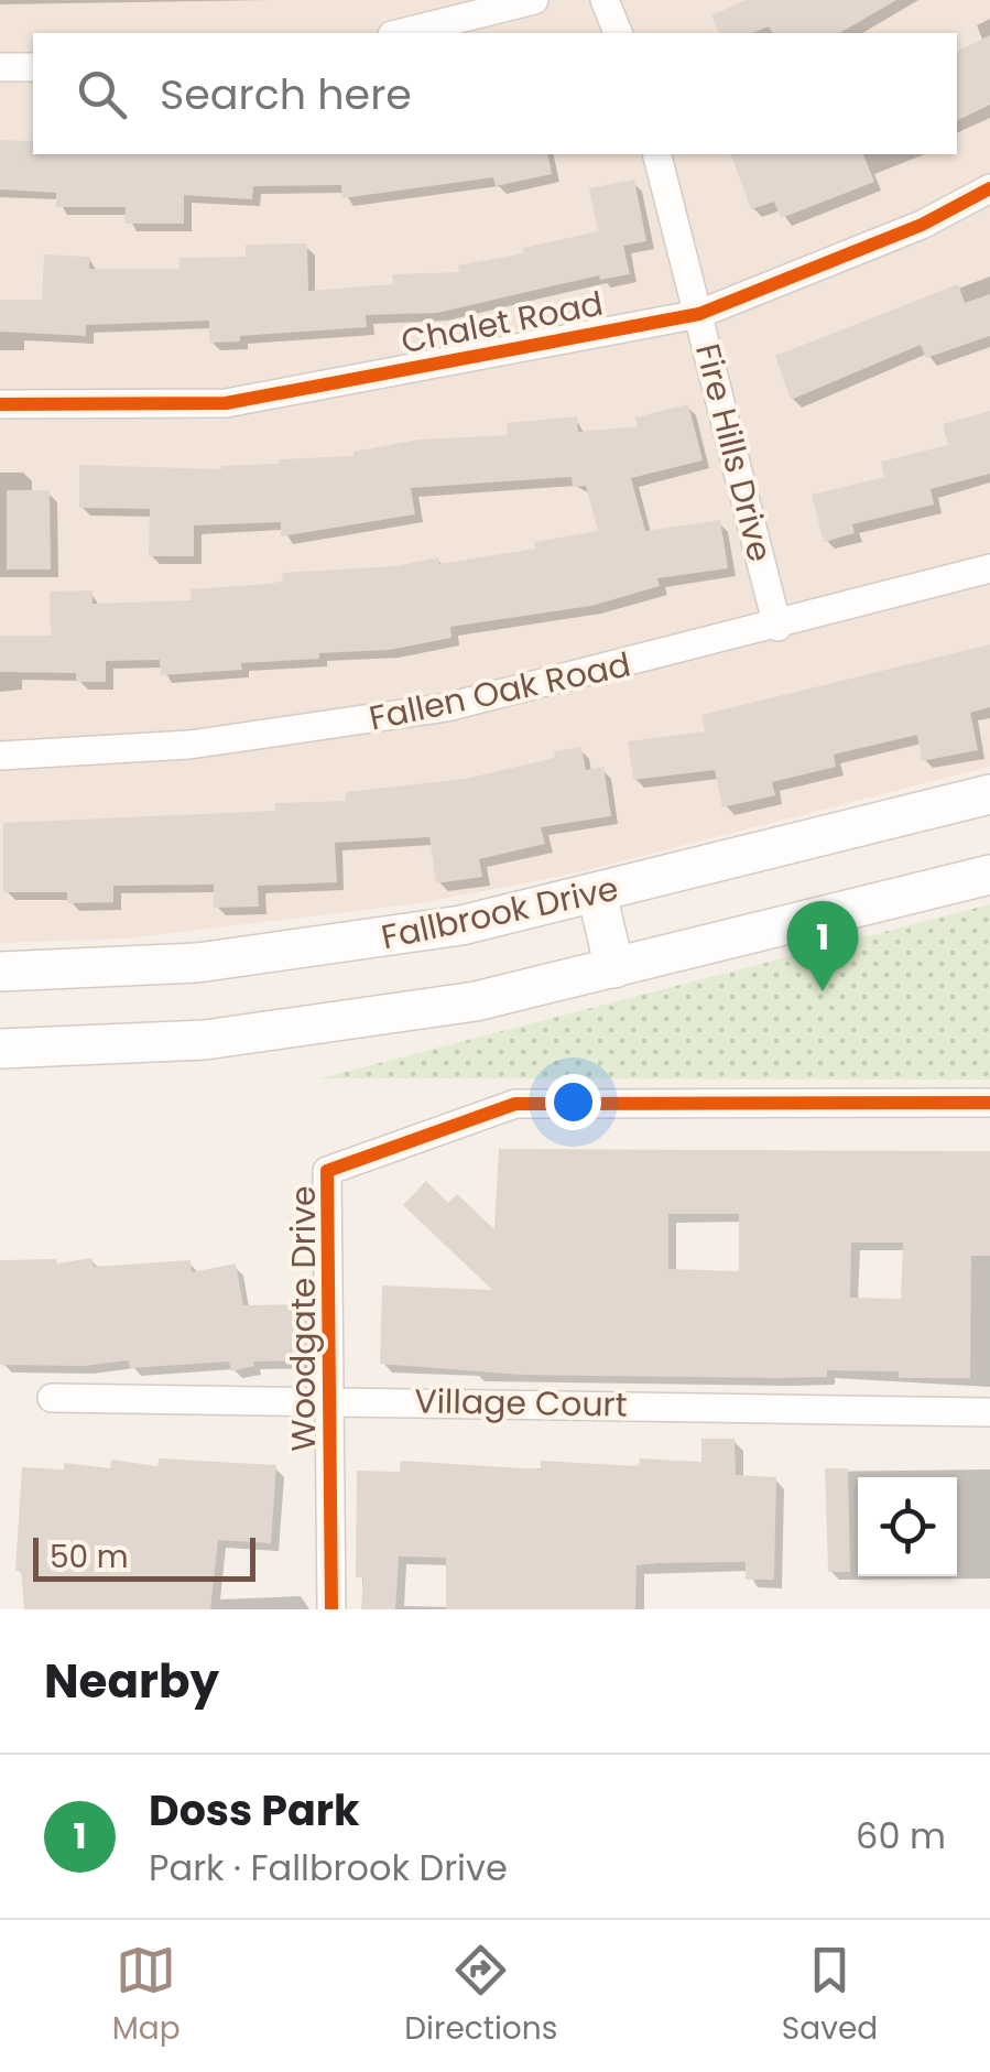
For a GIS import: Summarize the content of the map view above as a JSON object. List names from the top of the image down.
{
  "streets": {
    "main road": ["Fallbrook Drive"],
    "street": [
      "Chalet Road",
      "Fire Hills Drive",
      "Fallen Oak Road",
      "Woodgate Drive",
      "Village Court"
    ]
  },
  "crossings": [
    ["Chalet Road", "Fire Hills Drive"],
    ["Fire Hills Drive", "Fallen Oak Road"],
    ["Woodgate Drive", "Village Court"]
  ],
  "scale_bar": "50 m",
  "page": {
    "search": "Search here",
    "pins": "1",
    "scale": "50 m",
    "heading": "Nearby",
    "list": [
      {
        "mark": "1",
        "name": "Doss Park",
        "note": "Park · Fallbrook Drive",
        "value": "60 m"
      }
    ],
    "nav": ["Map", "Directions", "Saved"]
  }
}
